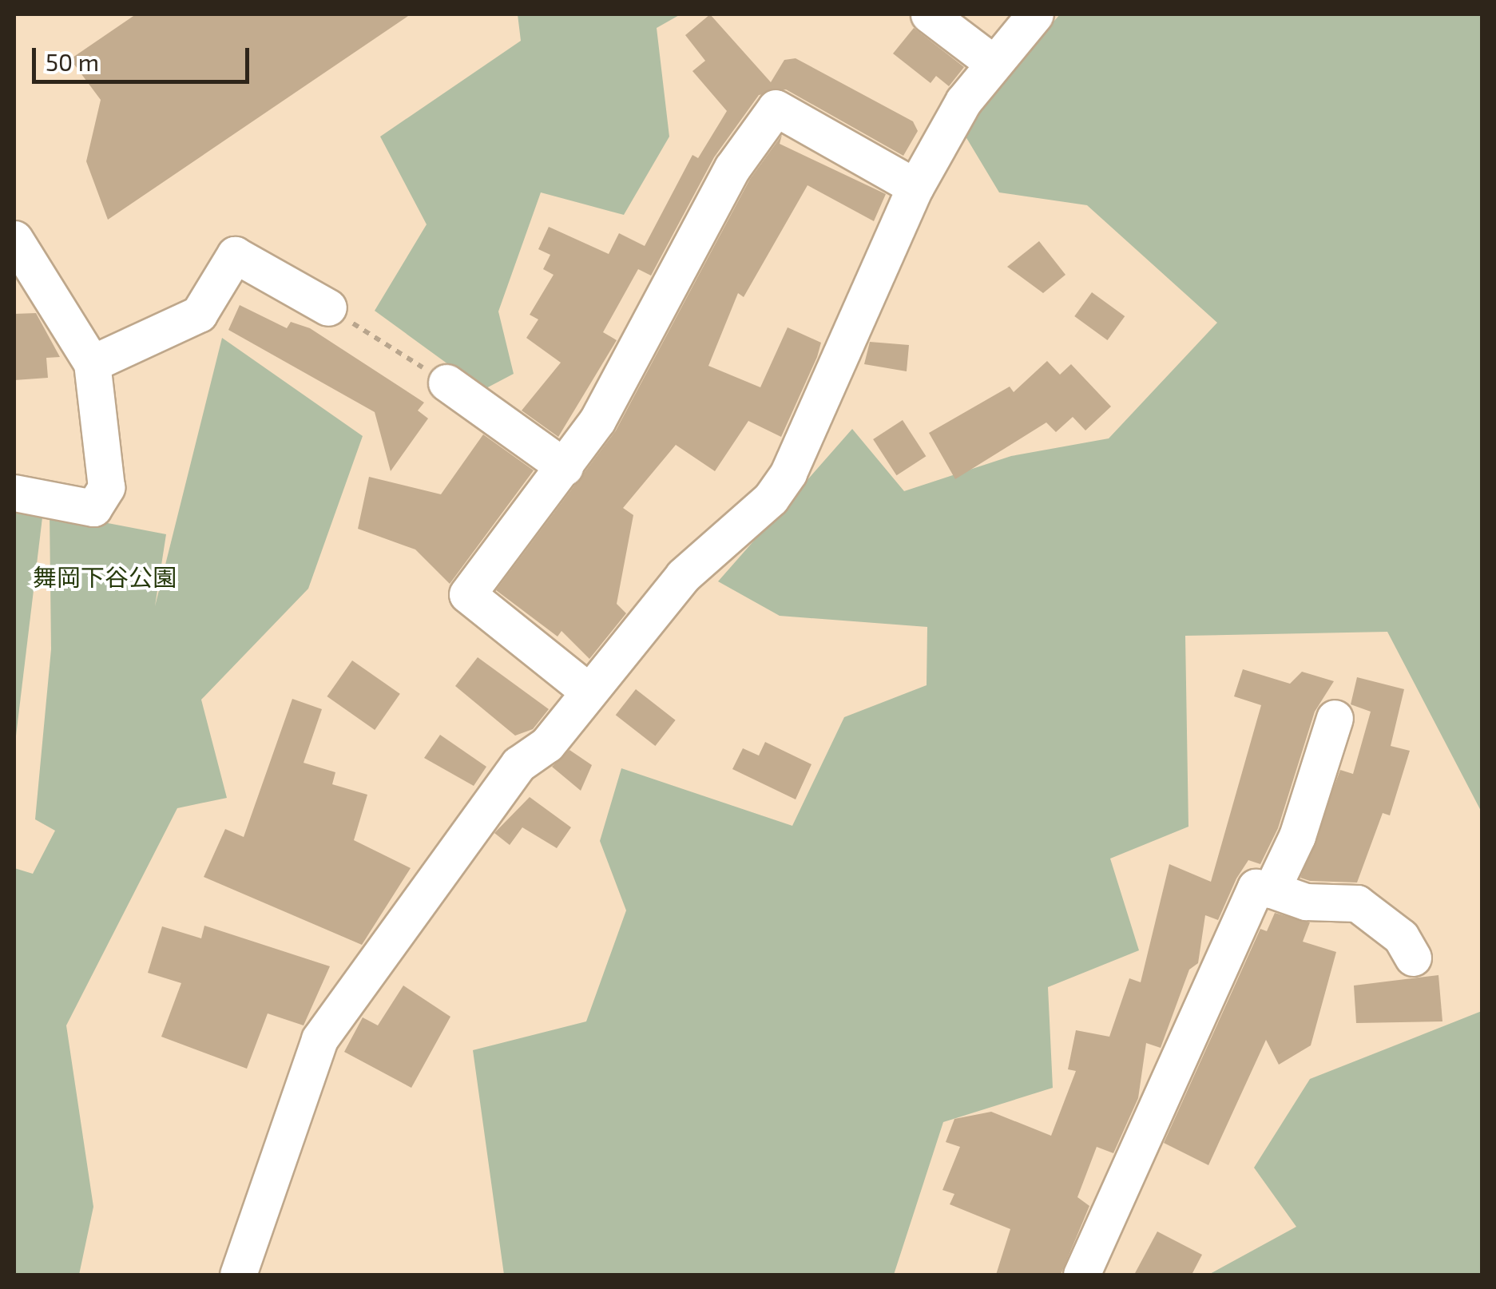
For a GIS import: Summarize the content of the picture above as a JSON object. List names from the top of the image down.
{
  "parks": ["舞岡下谷公園"],
  "scale_bar": "50 m"
}
